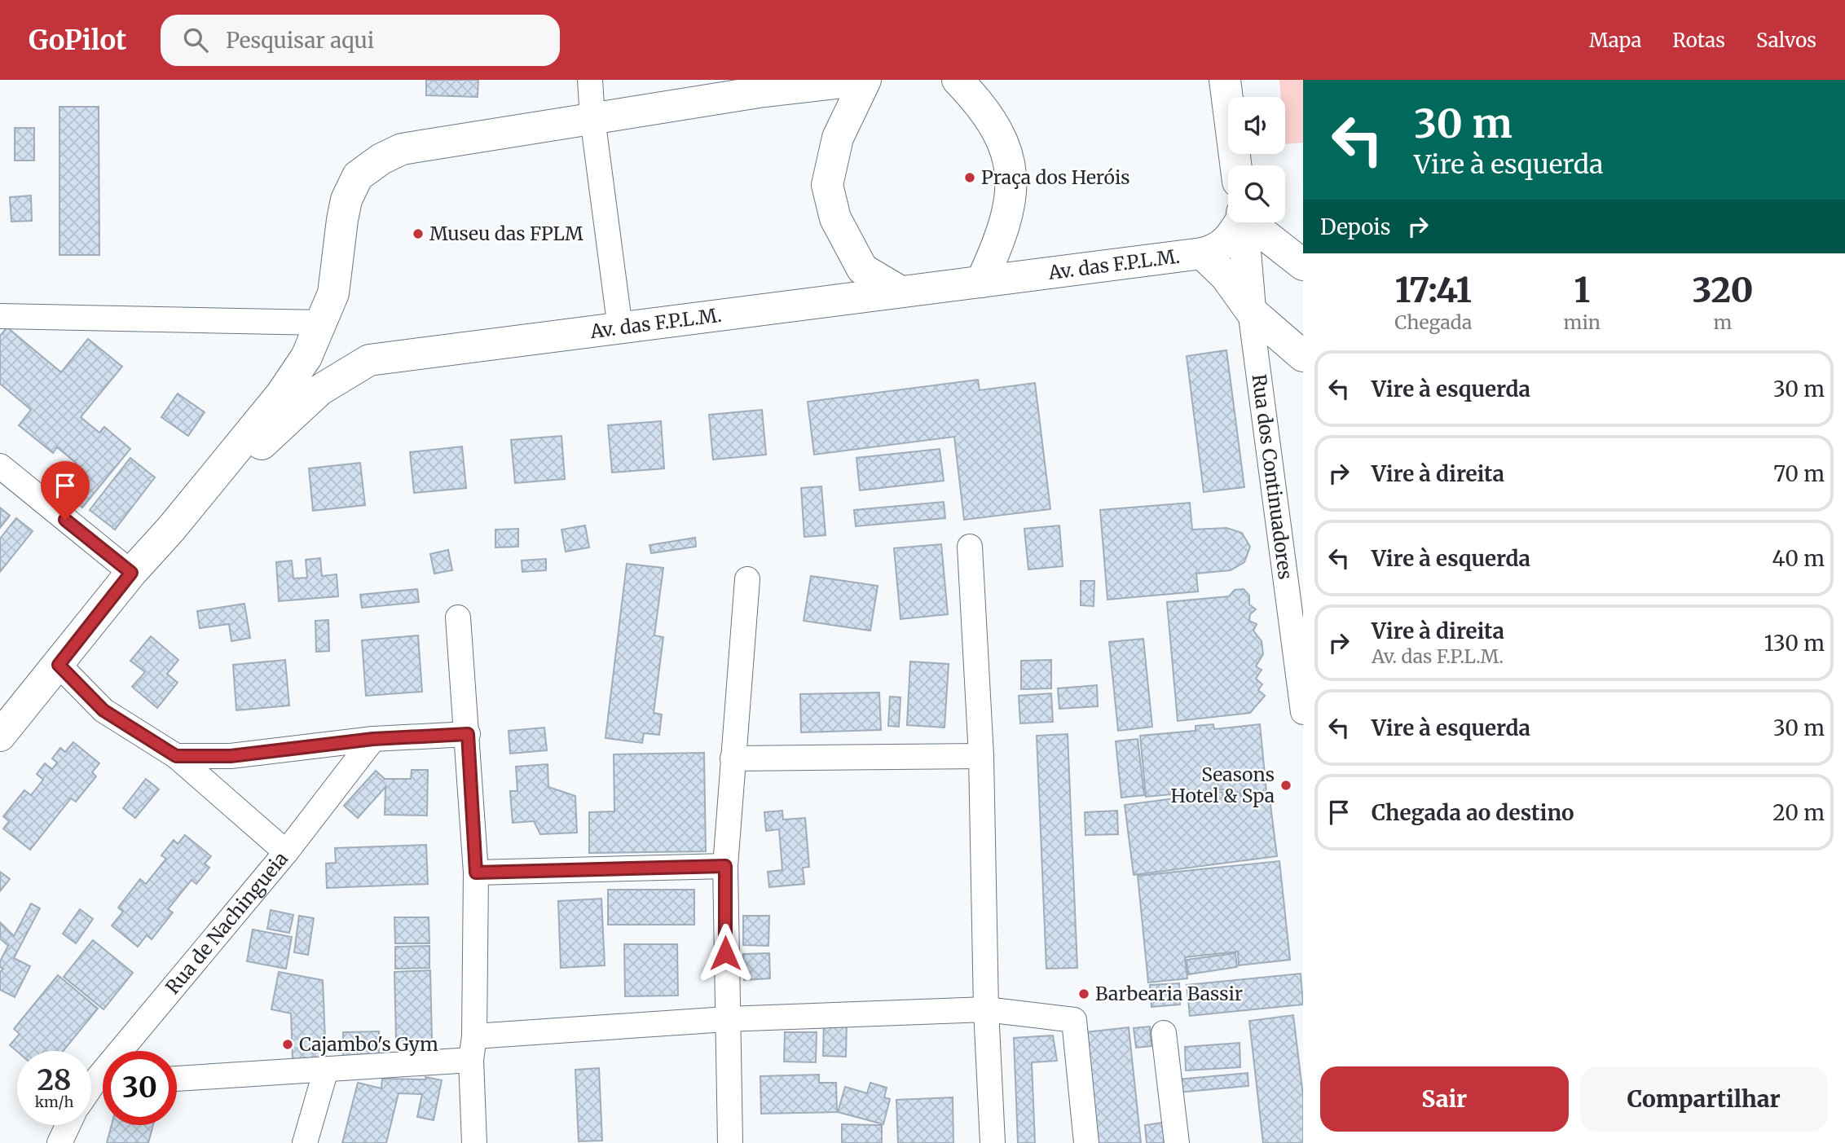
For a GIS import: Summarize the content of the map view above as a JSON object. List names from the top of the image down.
{
  "streets": {
    "main road": ["Av. das F.P.L.M."],
    "street": ["Rua dos Continuadores", "Rua de Nachingueia"]
  },
  "places": [
    "Praça dos Heróis",
    "Museu das FPLM",
    "Seasons Hotel & Spa",
    "Barbearia Bassir",
    "Cajambo's Gym"
  ],
  "page": {
    "header": "GoPilot",
    "search": "Pesquisar aqui",
    "nav": ["Mapa", "Rotas", "Salvos"],
    "turn": ["30 m", "Vire à esquerda"],
    "then": "Depois",
    "eta": [
      "17:41",
      "Chegada",
      "1",
      "min",
      "320",
      "m"
    ],
    "list": [
      {
        "name": "Vire à esquerda",
        "value": "30 m"
      },
      {
        "name": "Vire à direita",
        "value": "70 m"
      },
      {
        "name": "Vire à esquerda",
        "value": "40 m"
      },
      {
        "name": "Vire à direita",
        "note": "Av. das F.P.L.M.",
        "value": "130 m"
      },
      {
        "name": "Vire à esquerda",
        "value": "30 m"
      },
      {
        "name": "Chegada ao destino",
        "value": "20 m"
      }
    ],
    "speed": "28 km/h",
    "limit": "30",
    "buttons": ["Sair", "Compartilhar"]
  }
}
